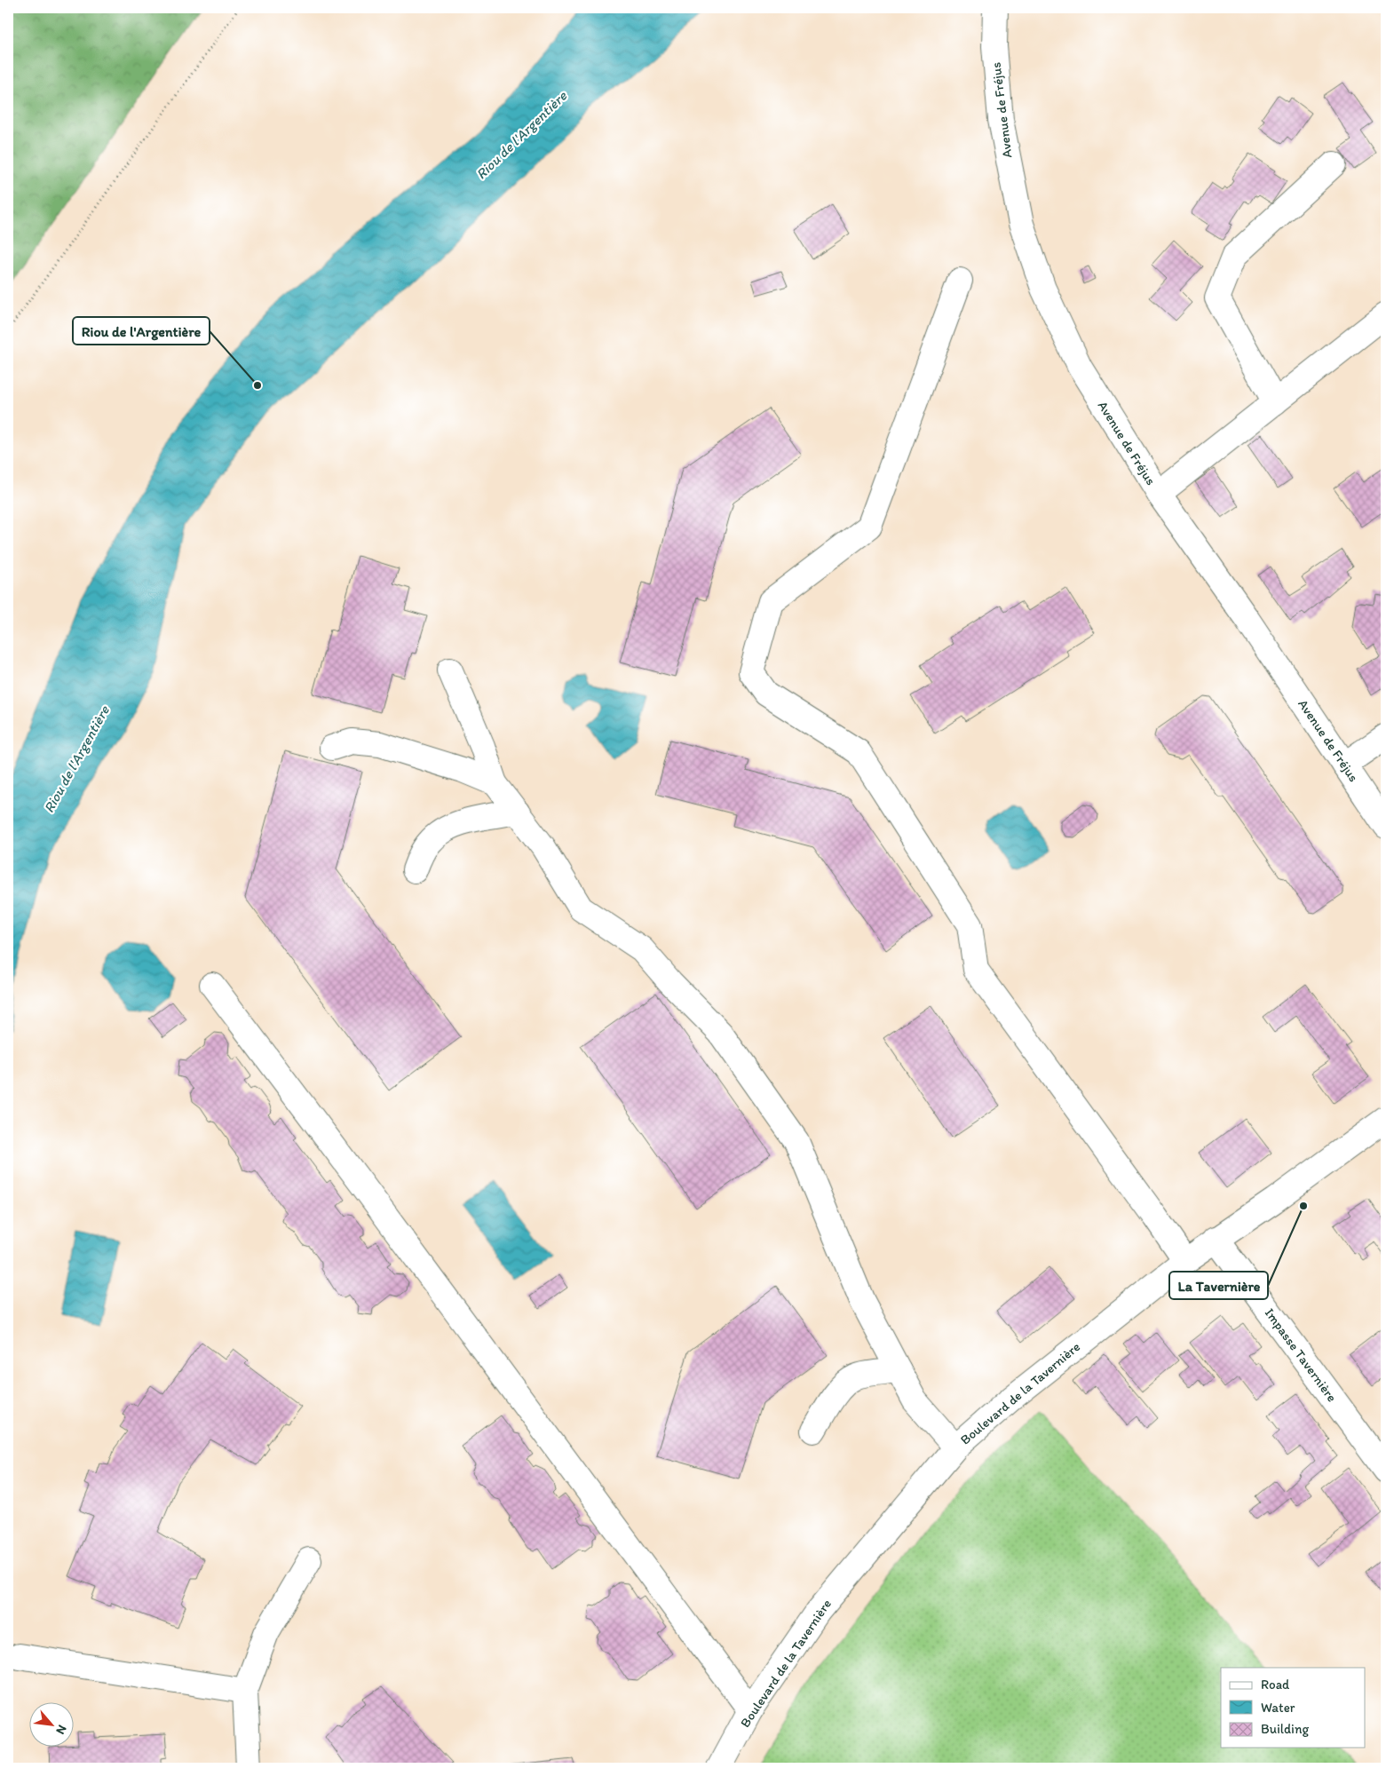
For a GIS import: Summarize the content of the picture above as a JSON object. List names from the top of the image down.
{
  "streets": {
    "street": ["Avenue de Fréjus", "Impasse Tavernière", "Boulevard de la Tavernière"]
  },
  "crossings": [
    ["Impasse Tavernière", "Boulevard de la Tavernière"]
  ],
  "water": ["Riou de l'Argentière"],
  "places": ["Riou de l'Argentière", "La Tavernière"],
  "legend": ["Road", "Water", "Building"],
  "north": "bottom right"
}
